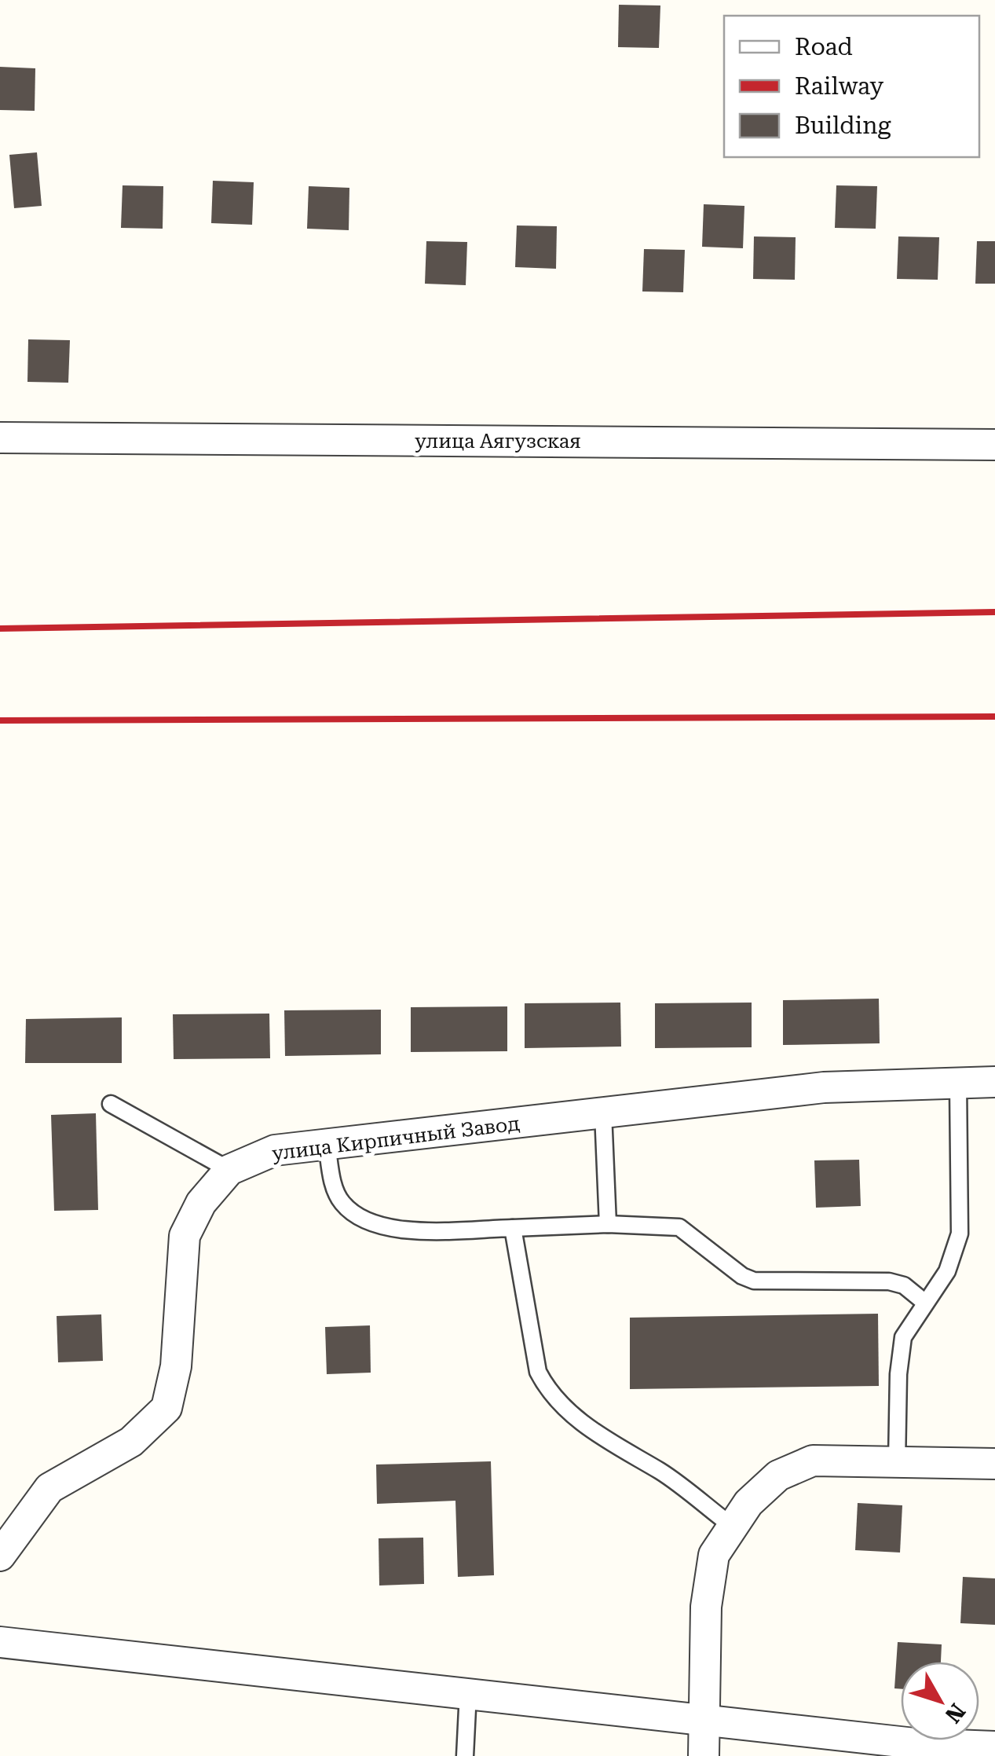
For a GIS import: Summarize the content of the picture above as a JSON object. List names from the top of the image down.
{
  "streets": {
    "street": ["улица Аягузская", "улица Кирпичный Завод"]
  },
  "legend": ["Road", "Railway", "Building"],
  "north": "bottom right"
}
